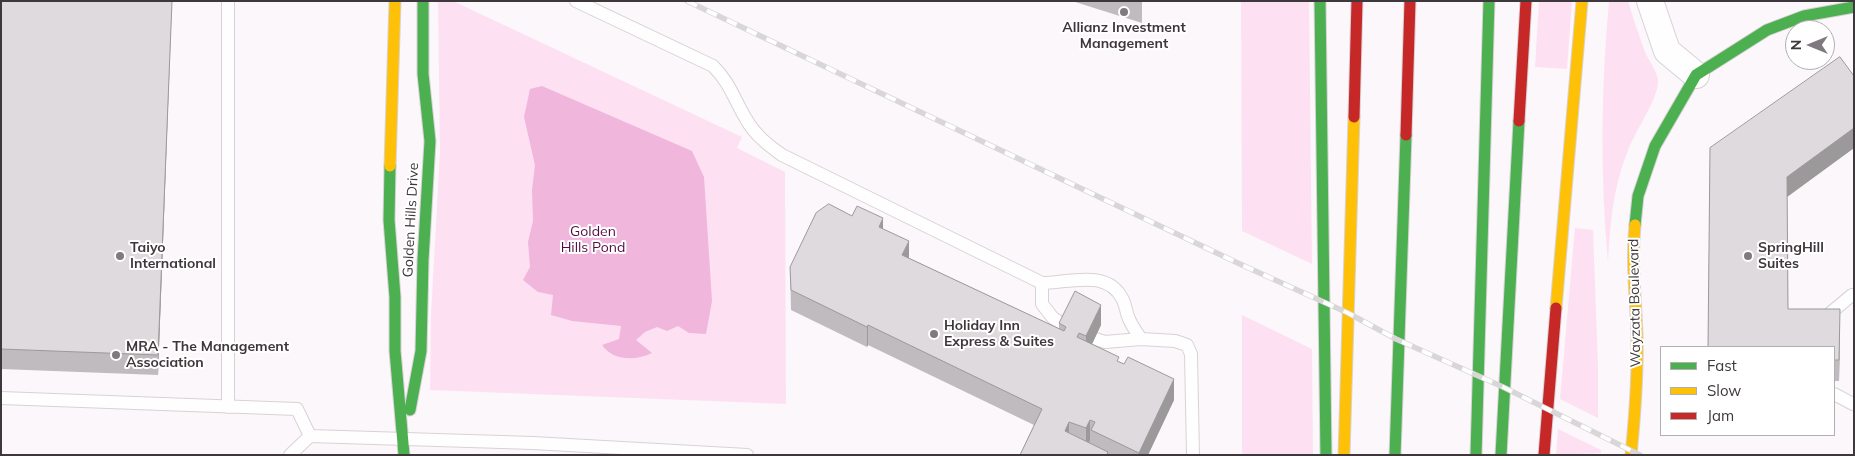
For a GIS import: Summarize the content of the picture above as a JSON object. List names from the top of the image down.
{
  "streets": {
    "main road": ["Golden Hills Drive", "Wayzata Boulevard"]
  },
  "parks": ["Golden Hills Pond"],
  "places": [
    "Allianz Investment Management",
    "Taiyo International",
    "SpringHill Suites",
    "Holiday Inn Express & Suites",
    "MRA - The Management Association"
  ],
  "legend": ["Fast", "Slow", "Jam"],
  "north": "left"
}
